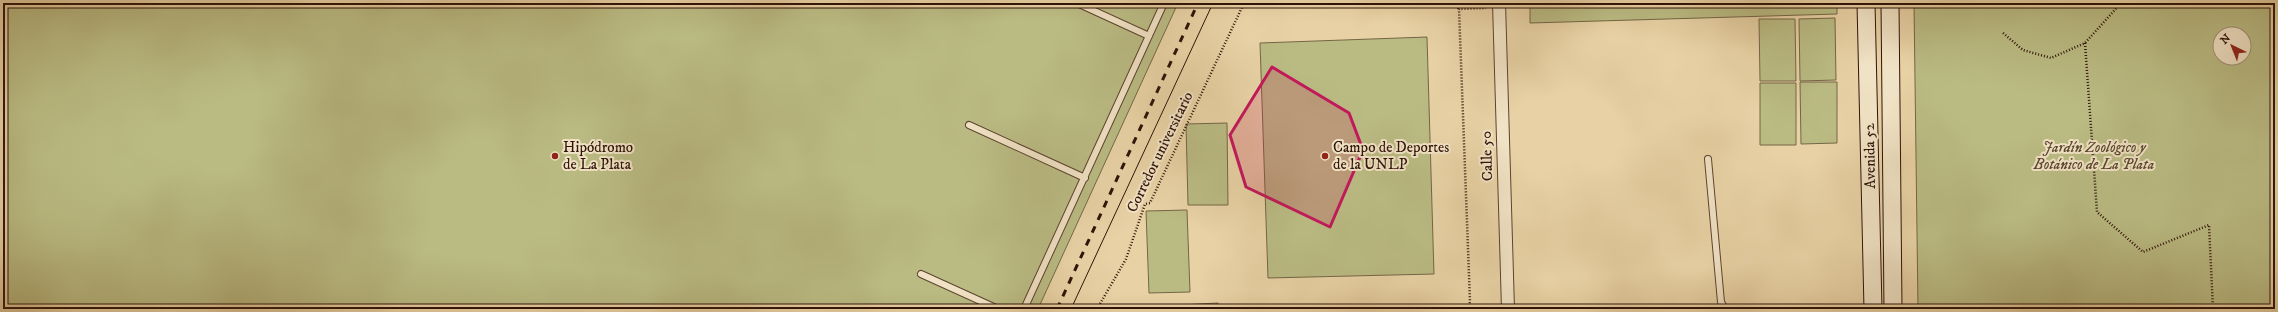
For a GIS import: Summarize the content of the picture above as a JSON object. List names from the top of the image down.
{
  "streets": {
    "main road": ["Avenida 52"],
    "street": ["Calle 50"],
    "path": ["Corredor universitario"]
  },
  "parks": ["Jardín Zoológico y Botánico de La Plata"],
  "places": ["Hipódromo de La Plata", "Campo de Deportes de la UNLP"],
  "north": "top left"
}
